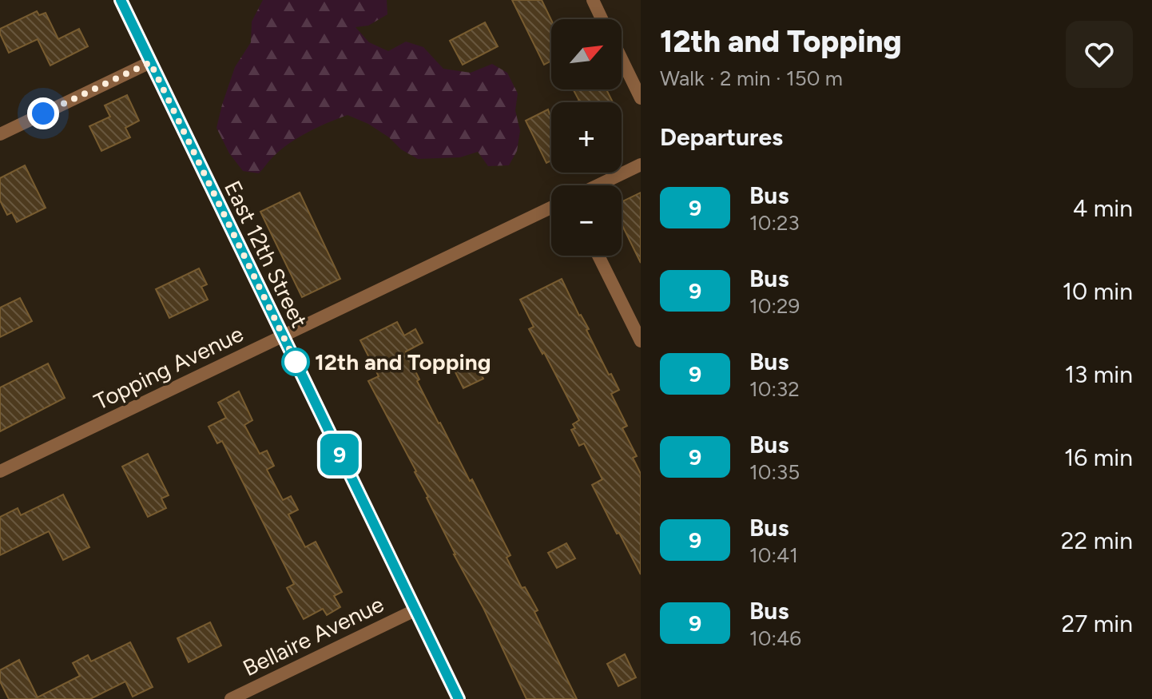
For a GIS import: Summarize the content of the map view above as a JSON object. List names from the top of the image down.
{
  "streets": {
    "street": ["East 12th Street", "Topping Avenue", "Bellaire Avenue"]
  },
  "crossings": [
    ["East 12th Street", "Topping Avenue"],
    ["East 12th Street", "Bellaire Avenue"]
  ],
  "places": ["12th and Topping"],
  "lines": ["bus line 9"],
  "north": "top right",
  "page": {
    "on_map": "9",
    "heading": [
      ["12th and Topping", "Walk · 2 min · 150 m"],
      "Departures"
    ],
    "map_buttons": ["+", "−"],
    "list": [
      {
        "mark": "9",
        "name": "Bus",
        "note": "10:23",
        "value": "4 min"
      },
      {
        "mark": "9",
        "name": "Bus",
        "note": "10:29",
        "value": "10 min"
      },
      {
        "mark": "9",
        "name": "Bus",
        "note": "10:32",
        "value": "13 min"
      },
      {
        "mark": "9",
        "name": "Bus",
        "note": "10:35",
        "value": "16 min"
      },
      {
        "mark": "9",
        "name": "Bus",
        "note": "10:41",
        "value": "22 min"
      },
      {
        "mark": "9",
        "name": "Bus",
        "note": "10:46",
        "value": "27 min"
      }
    ]
  }
}
